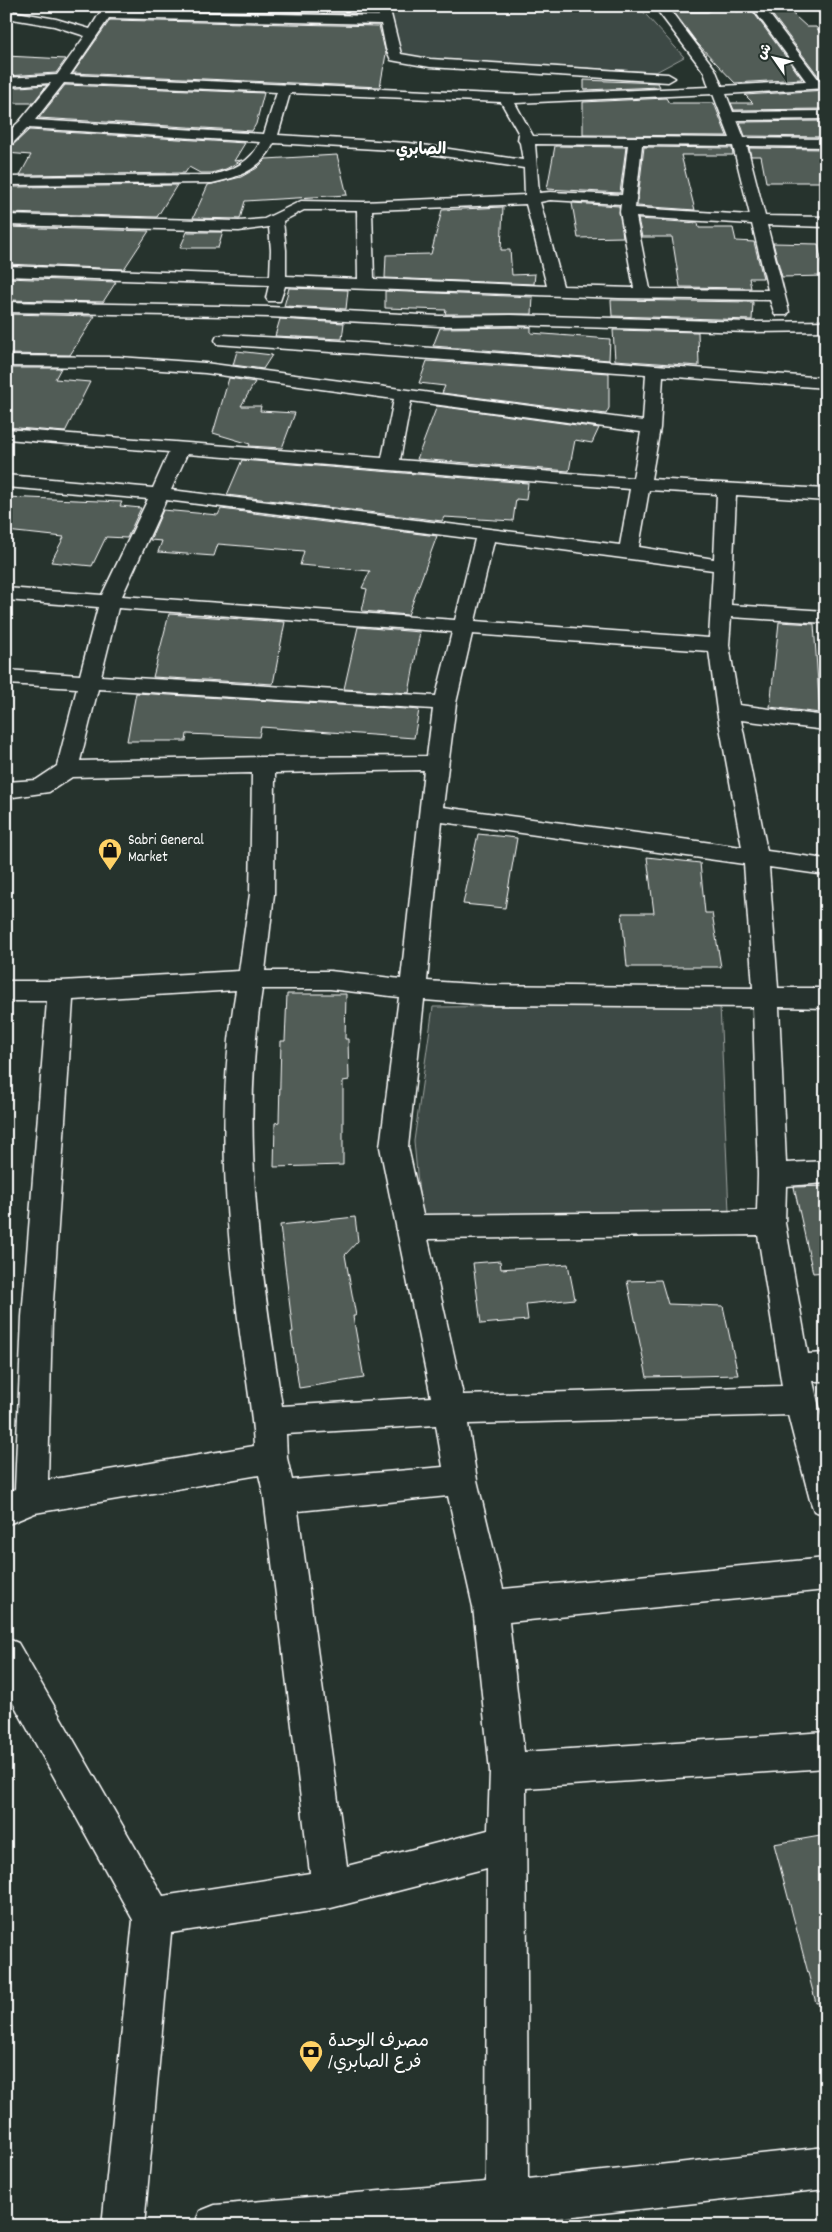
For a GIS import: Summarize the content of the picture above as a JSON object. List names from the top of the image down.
{
  "districts": ["الصابري"],
  "places": {
    "shop": ["Sabri General Market"],
    "bank": ["مصرف الوحدة /فرع الصابري"]
  },
  "north": "top left"
}
